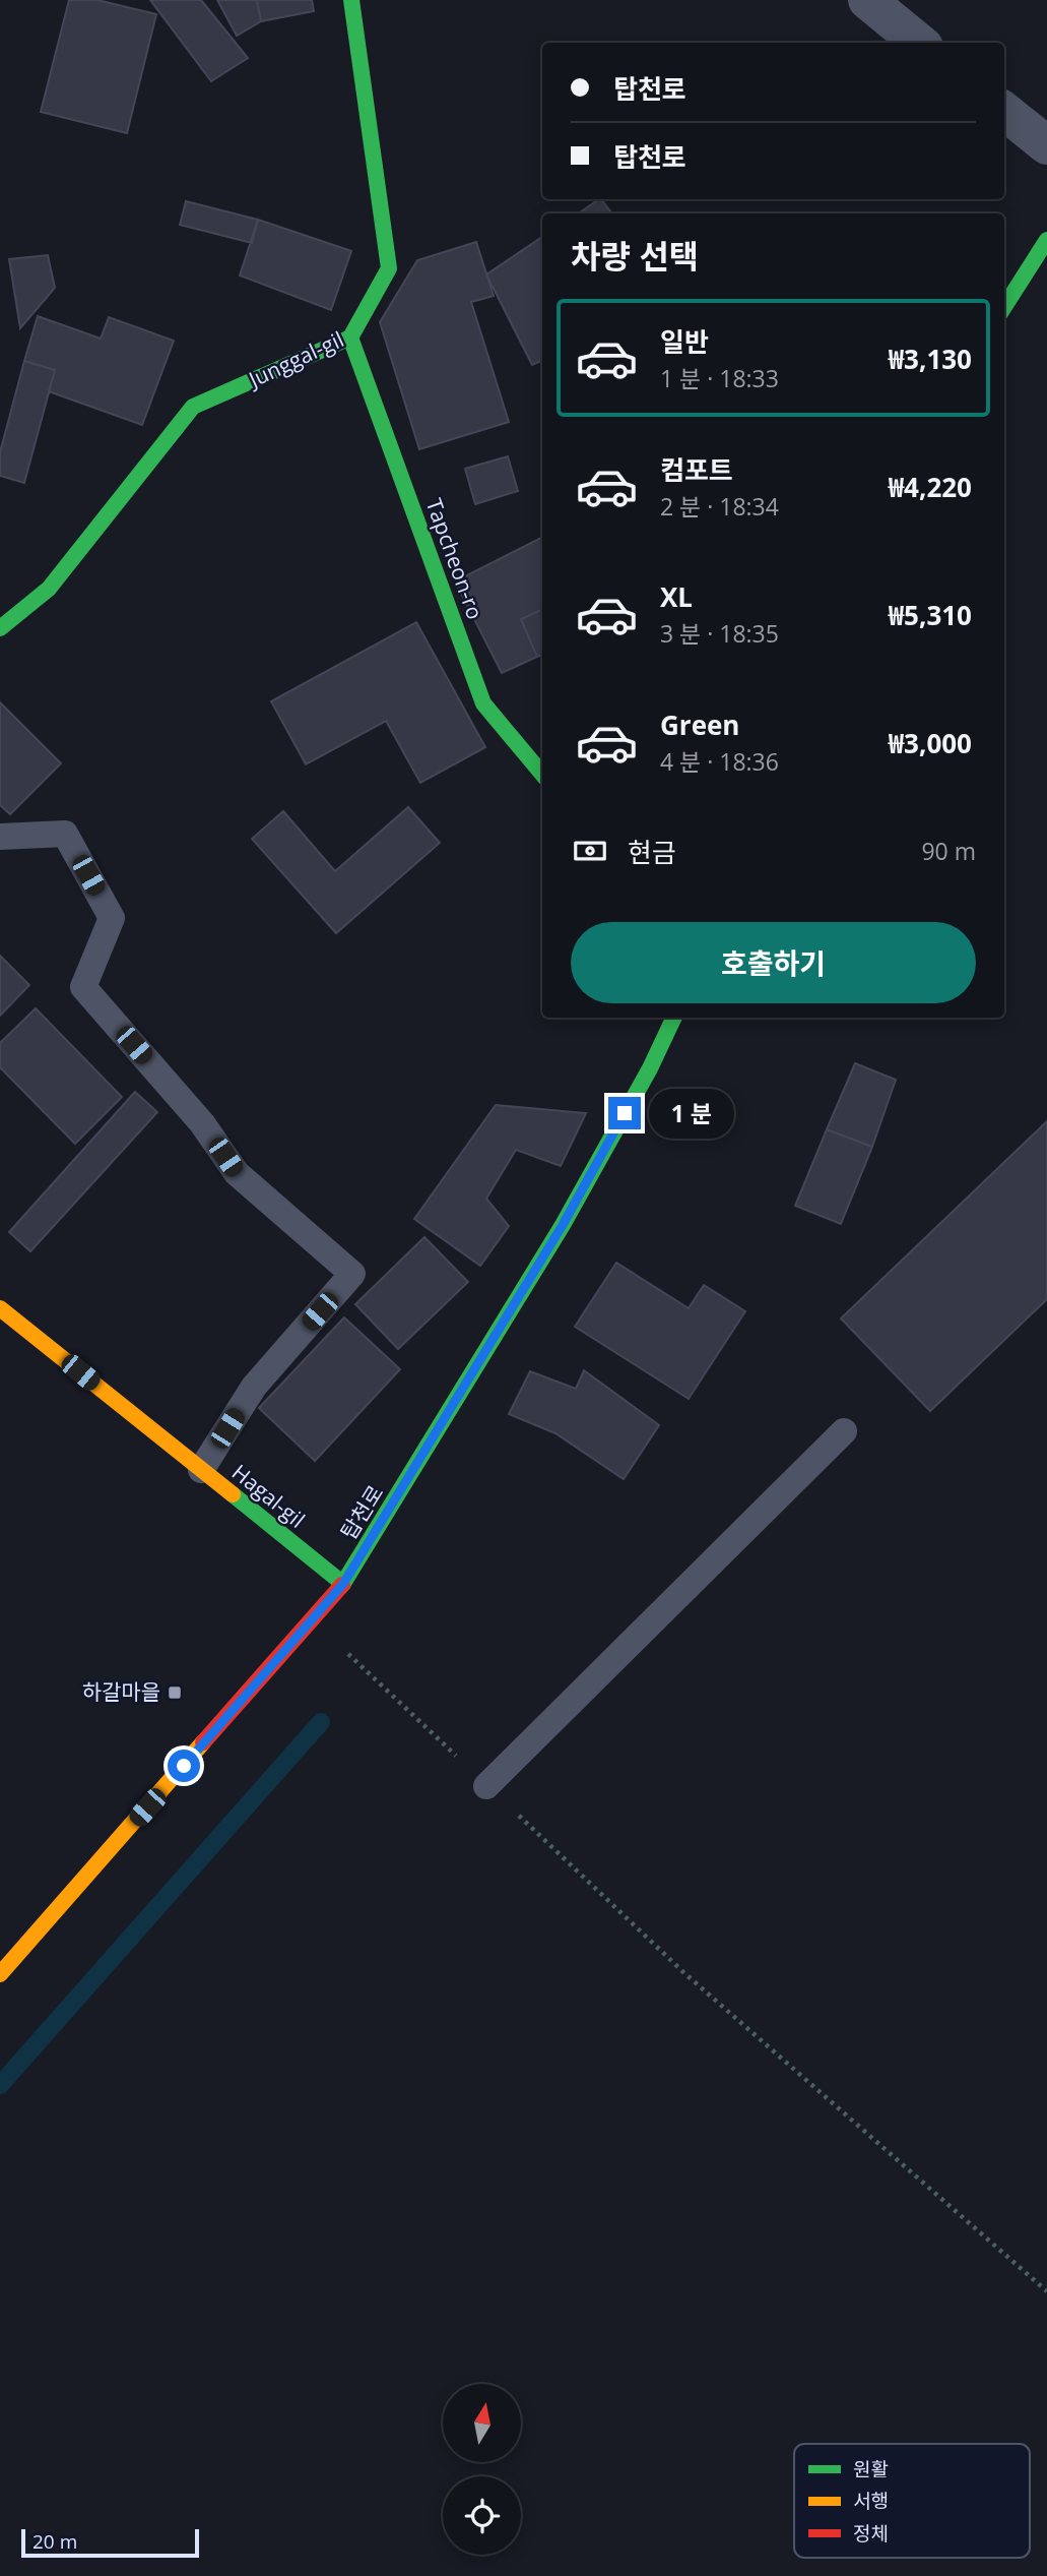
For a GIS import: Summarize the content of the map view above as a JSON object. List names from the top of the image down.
{
  "streets": {
    "street": [
      "Junggal-gil",
      "Tapcheon-ro",
      "Hagal-gil",
      "탑천로"
    ]
  },
  "crossings": [
    ["Junggal-gil", "Tapcheon-ro"],
    ["Hagal-gil", "탑천로"]
  ],
  "places": {
    "transit": ["하갈마을"]
  },
  "legend": ["원활", "서행", "정체"],
  "scale_bar": "20 m",
  "north": "top",
  "page": {
    "banner": ["탑천로", "탑천로"],
    "heading": "차량 선택",
    "list": [
      {
        "name": "일반",
        "note": "1 분 · 18:33",
        "value": "₩3,130"
      },
      {
        "name": "컴포트",
        "note": "2 분 · 18:34",
        "value": "₩4,220"
      },
      {
        "name": "XL",
        "note": "3 분 · 18:35",
        "value": "₩5,310"
      },
      {
        "name": "Green",
        "note": "4 분 · 18:36",
        "value": "₩3,000"
      }
    ],
    "pay": ["현금", "90 m"],
    "buttons": "호출하기",
    "bubble": "1 분",
    "scale": "20 m"
  }
}
